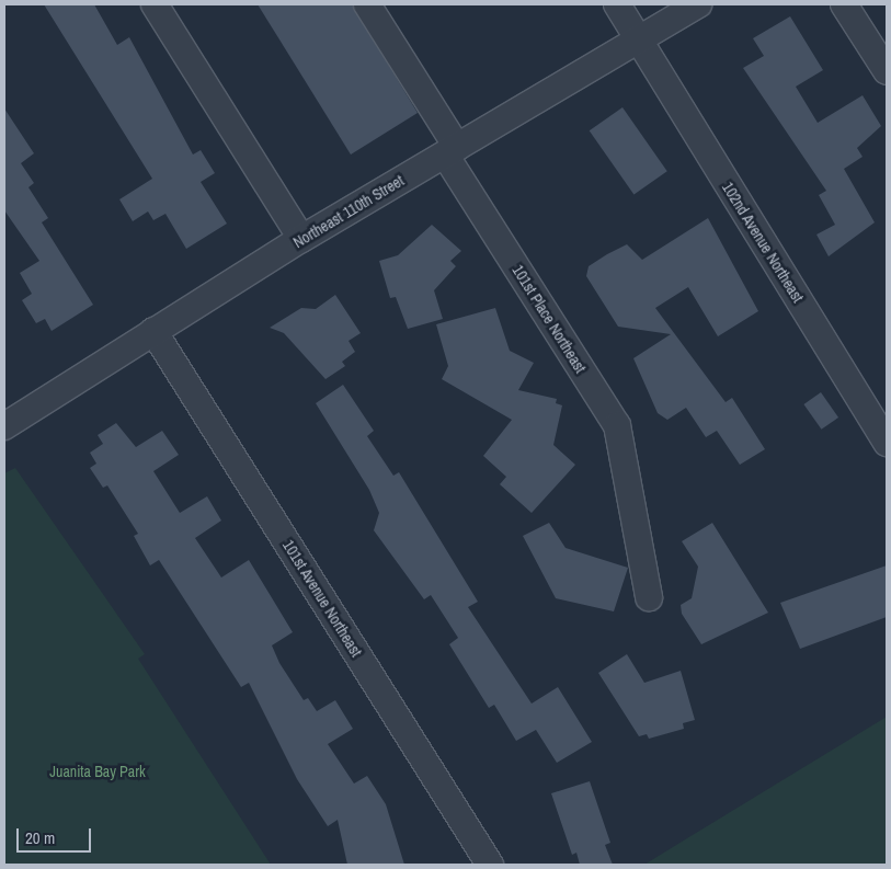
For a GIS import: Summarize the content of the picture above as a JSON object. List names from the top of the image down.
{
  "streets": {
    "street": [
      "Northeast 110th Street",
      "102nd Avenue Northeast",
      "101st Place Northeast",
      "101st Avenue Northeast"
    ]
  },
  "crossings": [
    ["Northeast 110th Street", "102nd Avenue Northeast"],
    ["Northeast 110th Street", "101st Place Northeast"],
    ["Northeast 110th Street", "101st Avenue Northeast"]
  ],
  "parks": ["Juanita Bay Park"],
  "scale_bar": "20 m"
}
